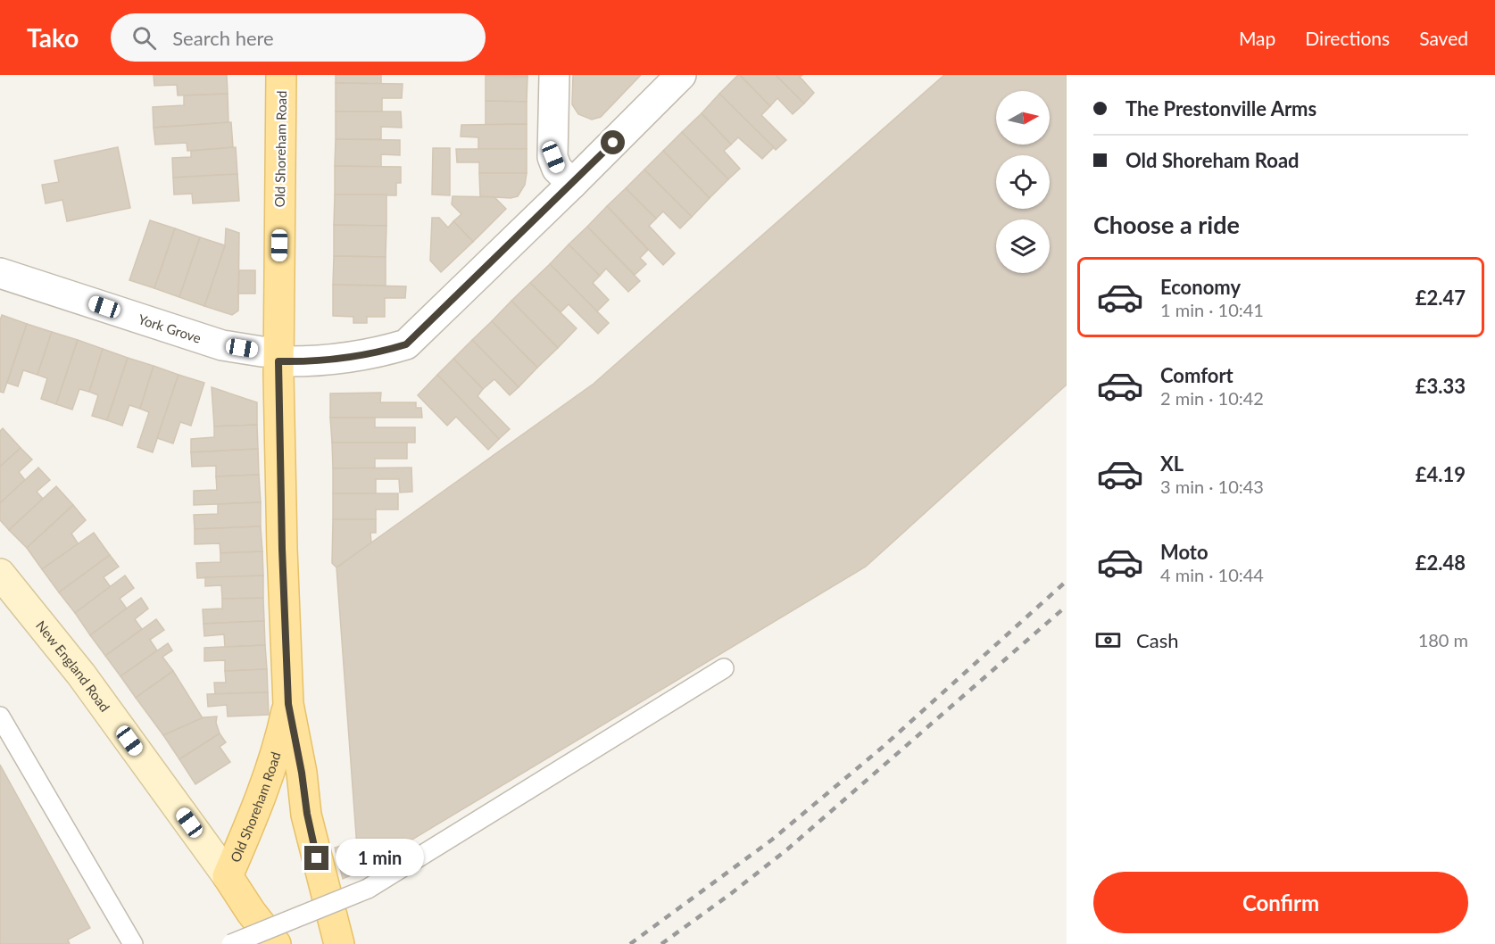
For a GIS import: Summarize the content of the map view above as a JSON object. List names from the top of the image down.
{
  "streets": {
    "main road": ["Old Shoreham Road", "New England Road"],
    "street": ["York Grove"]
  },
  "crossings": [
    ["Old Shoreham Road", "York Grove"],
    ["Old Shoreham Road", "New England Road"]
  ],
  "north": "right",
  "page": {
    "header": "Tako",
    "search": "Search here",
    "nav": ["Map", "Directions", "Saved"],
    "banner": ["The Prestonville Arms", "Old Shoreham Road"],
    "heading": "Choose a ride",
    "list": [
      {
        "name": "Economy",
        "note": "1 min · 10:41",
        "value": "£2.47"
      },
      {
        "name": "Comfort",
        "note": "2 min · 10:42",
        "value": "£3.33"
      },
      {
        "name": "XL",
        "note": "3 min · 10:43",
        "value": "£4.19"
      },
      {
        "name": "Moto",
        "note": "4 min · 10:44",
        "value": "£2.48"
      }
    ],
    "pay": ["Cash", "180 m"],
    "bubble": "1 min",
    "buttons": "Confirm"
  }
}
